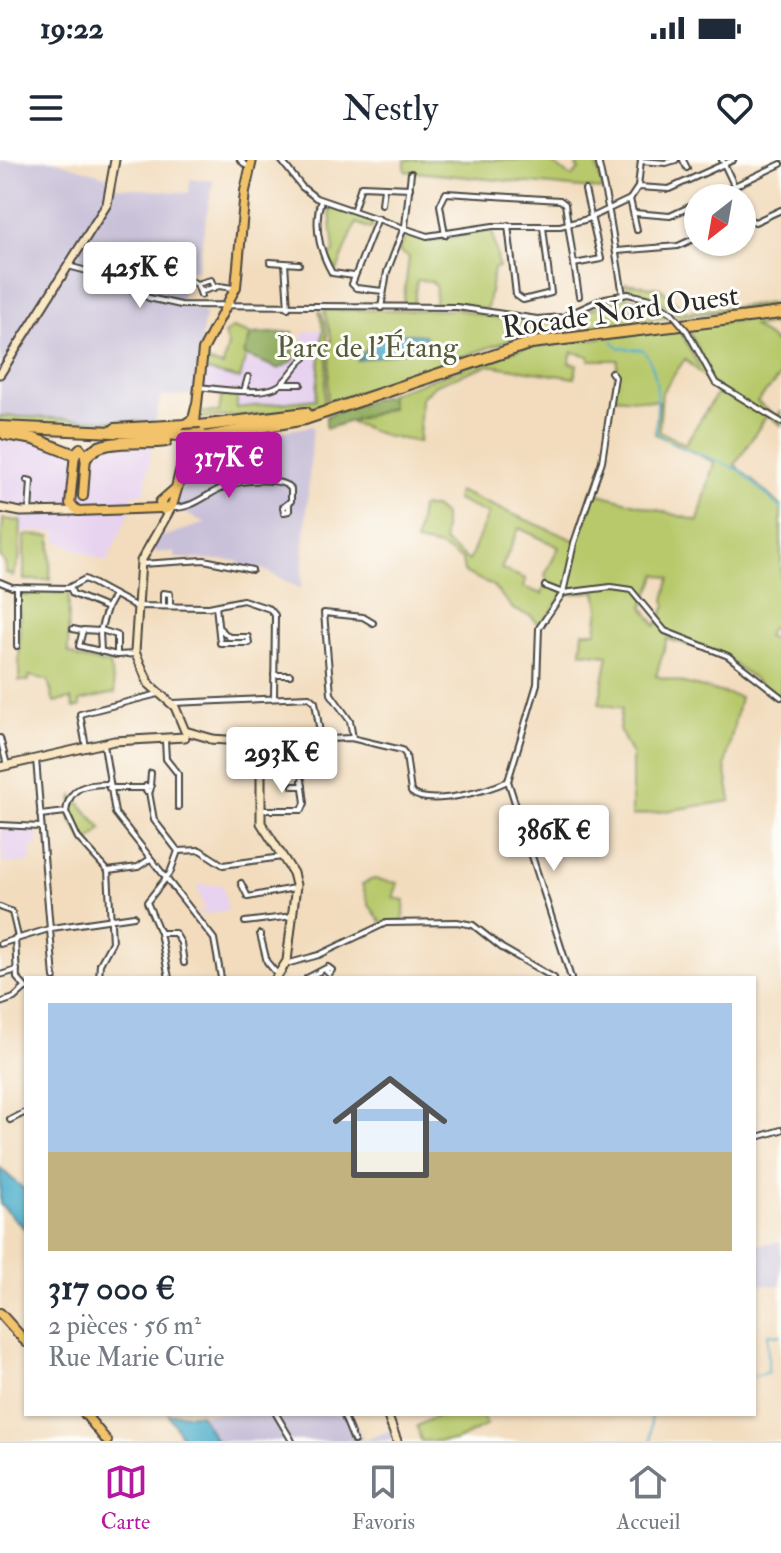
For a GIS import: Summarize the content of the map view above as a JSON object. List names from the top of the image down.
{
  "streets": {
    "highway": ["Rocade Nord Ouest"]
  },
  "parks": ["Parc de l'Étang"],
  "north": "bottom left",
  "page": {
    "status": "19:22",
    "header": "Nestly",
    "price": [
      "425K €",
      "317K €",
      "293K €",
      "386K €"
    ],
    "list": [
      {
        "name": "317 000 €",
        "note": "2 pièces · 56 m² · Rue Marie Curie"
      }
    ],
    "tabs": ["Carte", "Favoris", "Accueil"]
  }
}
